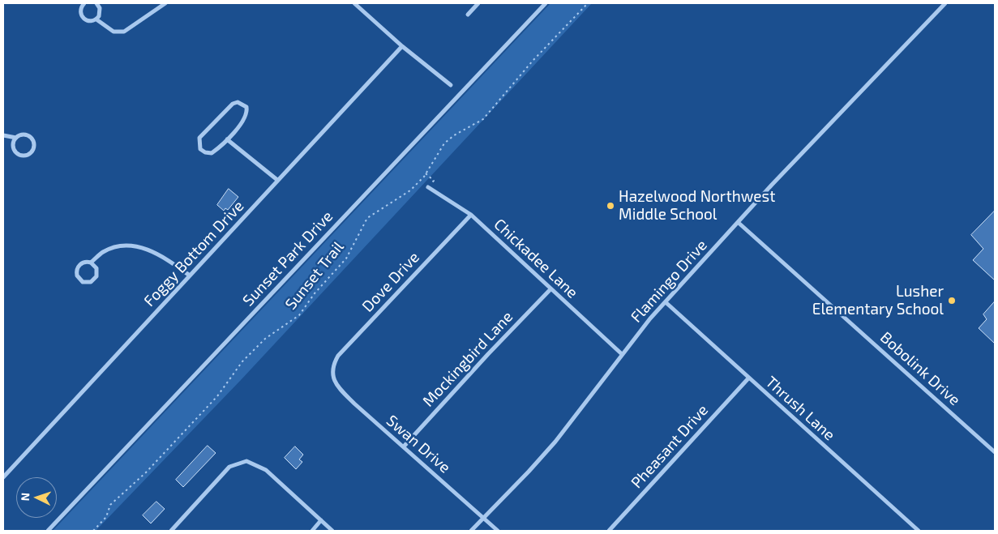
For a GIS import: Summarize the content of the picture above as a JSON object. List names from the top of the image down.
{
  "streets": {
    "street": [
      "Foggy Bottom Drive",
      "Sunset Park Drive",
      "Chickadee Lane",
      "Flamingo Drive",
      "Dove Drive",
      "Mockingbird Lane",
      "Bobolink Drive",
      "Thrush Lane",
      "Swan Drive",
      "Pheasant Drive"
    ],
    "path": ["Sunset Trail"]
  },
  "crossings": [
    ["Chickadee Lane", "Flamingo Drive"],
    ["Chickadee Lane", "Dove Drive"],
    ["Chickadee Lane", "Mockingbird Lane"],
    ["Flamingo Drive", "Bobolink Drive"],
    ["Flamingo Drive", "Thrush Lane"],
    ["Flamingo Drive", "Swan Drive"],
    ["Dove Drive", "Swan Drive"],
    ["Mockingbird Lane", "Swan Drive"],
    ["Thrush Lane", "Pheasant Drive"]
  ],
  "places": ["Hazelwood Northwest Middle School", "Lusher Elementary School"],
  "north": "left"
}
